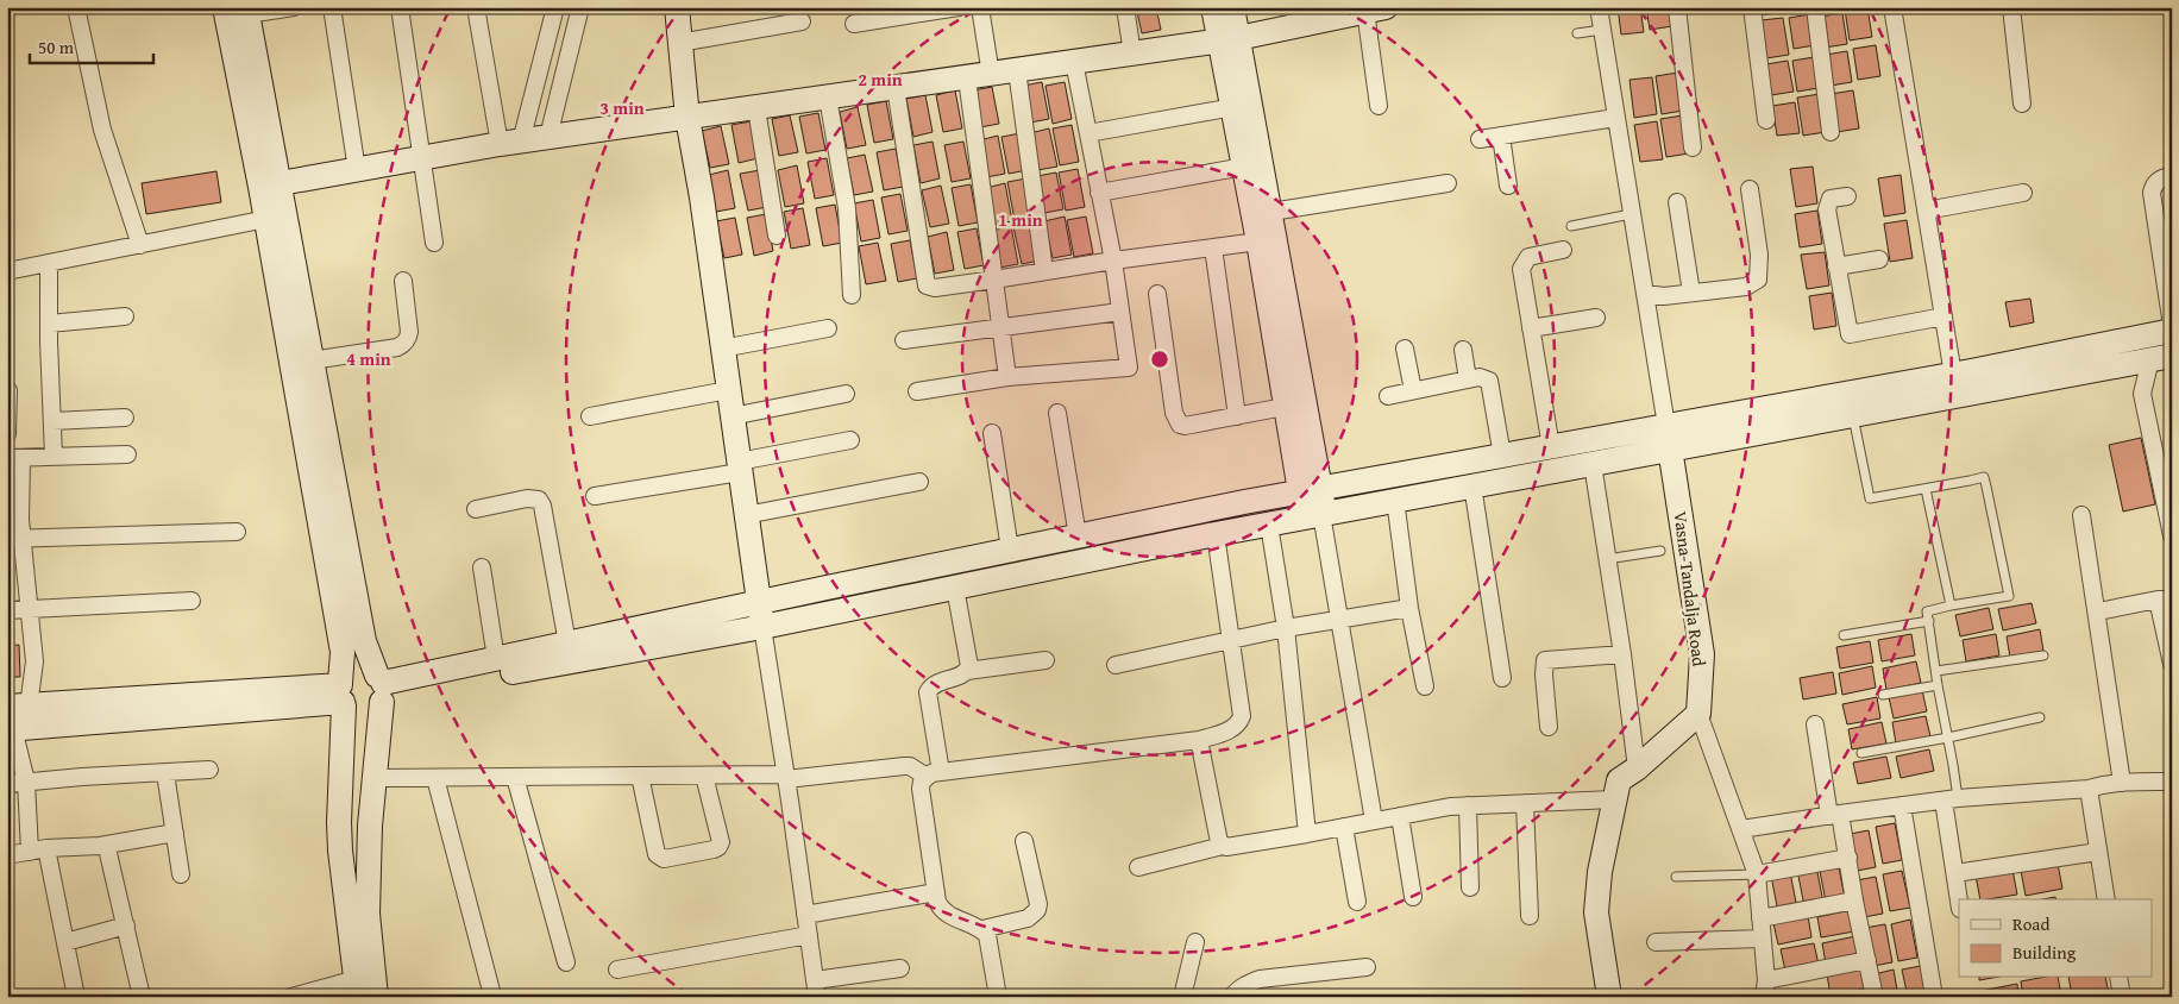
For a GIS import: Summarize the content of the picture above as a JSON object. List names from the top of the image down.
{
  "streets": {
    "street": ["Vasna-Tandalja Road"]
  },
  "legend": ["Road", "Building"],
  "scale_bar": "50 m",
  "rings": [
    "2 min",
    "3 min",
    "1 min",
    "4 min"
  ]
}
